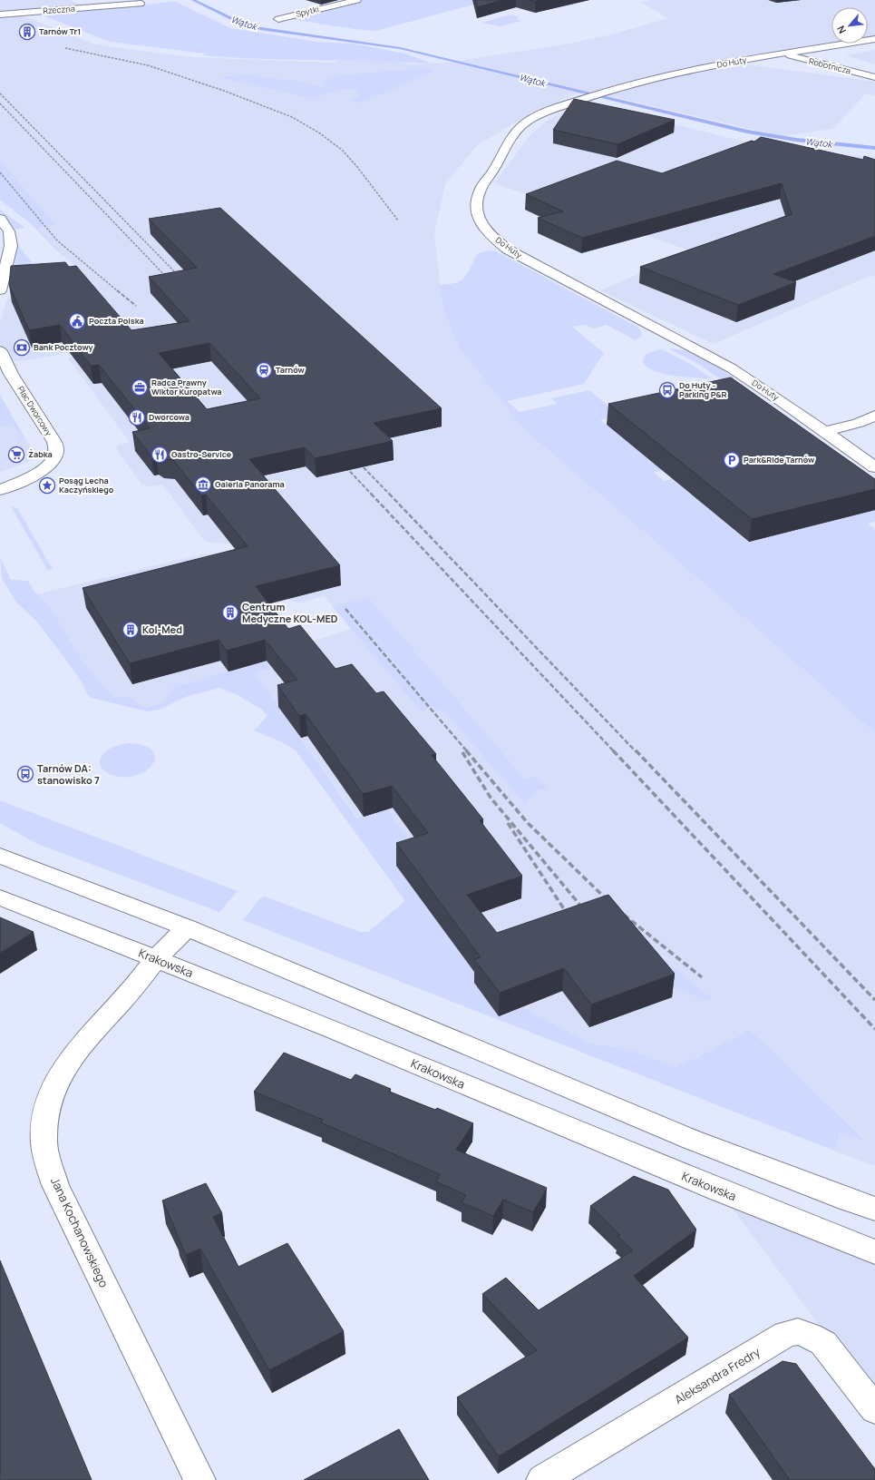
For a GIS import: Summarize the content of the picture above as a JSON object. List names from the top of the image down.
{
  "streets": {
    "street": [
      "Rzeczna",
      "Spytki",
      "Do Huty",
      "Robotnicza",
      "Plac Dworcowy",
      "Krakowska",
      "Jana Kochanowskiego",
      "Aleksandra Fredry"
    ]
  },
  "crossings": [
    ["Do Huty", "Robotnicza"],
    ["Krakowska", "Jana Kochanowskiego"]
  ],
  "water": ["Wątok"],
  "places": {
    "building": ["Tarnów Tr1", "Centrum Medyczne KOL-MED", "Kol-Med"],
    "public building": ["Poczta Polska"],
    "bank": ["Bank Pocztowy"],
    "station": ["Tarnów"],
    "office": ["Radca Prawny Wiktor Kuropatwa"],
    "bus stop": ["Do Huty - Parking P&R", "Tarnów DA: stanowisko 7"],
    "restaurant": ["Dworcowa", "Gastro-Service"],
    "supermarket": ["Żabka"],
    "parking": ["Park&Ride Tarnów"],
    "museum": ["Galeria Panorama"],
    "place": ["Posąg Lecha Kaczyńskiego"]
  },
  "north": "bottom left"
}
